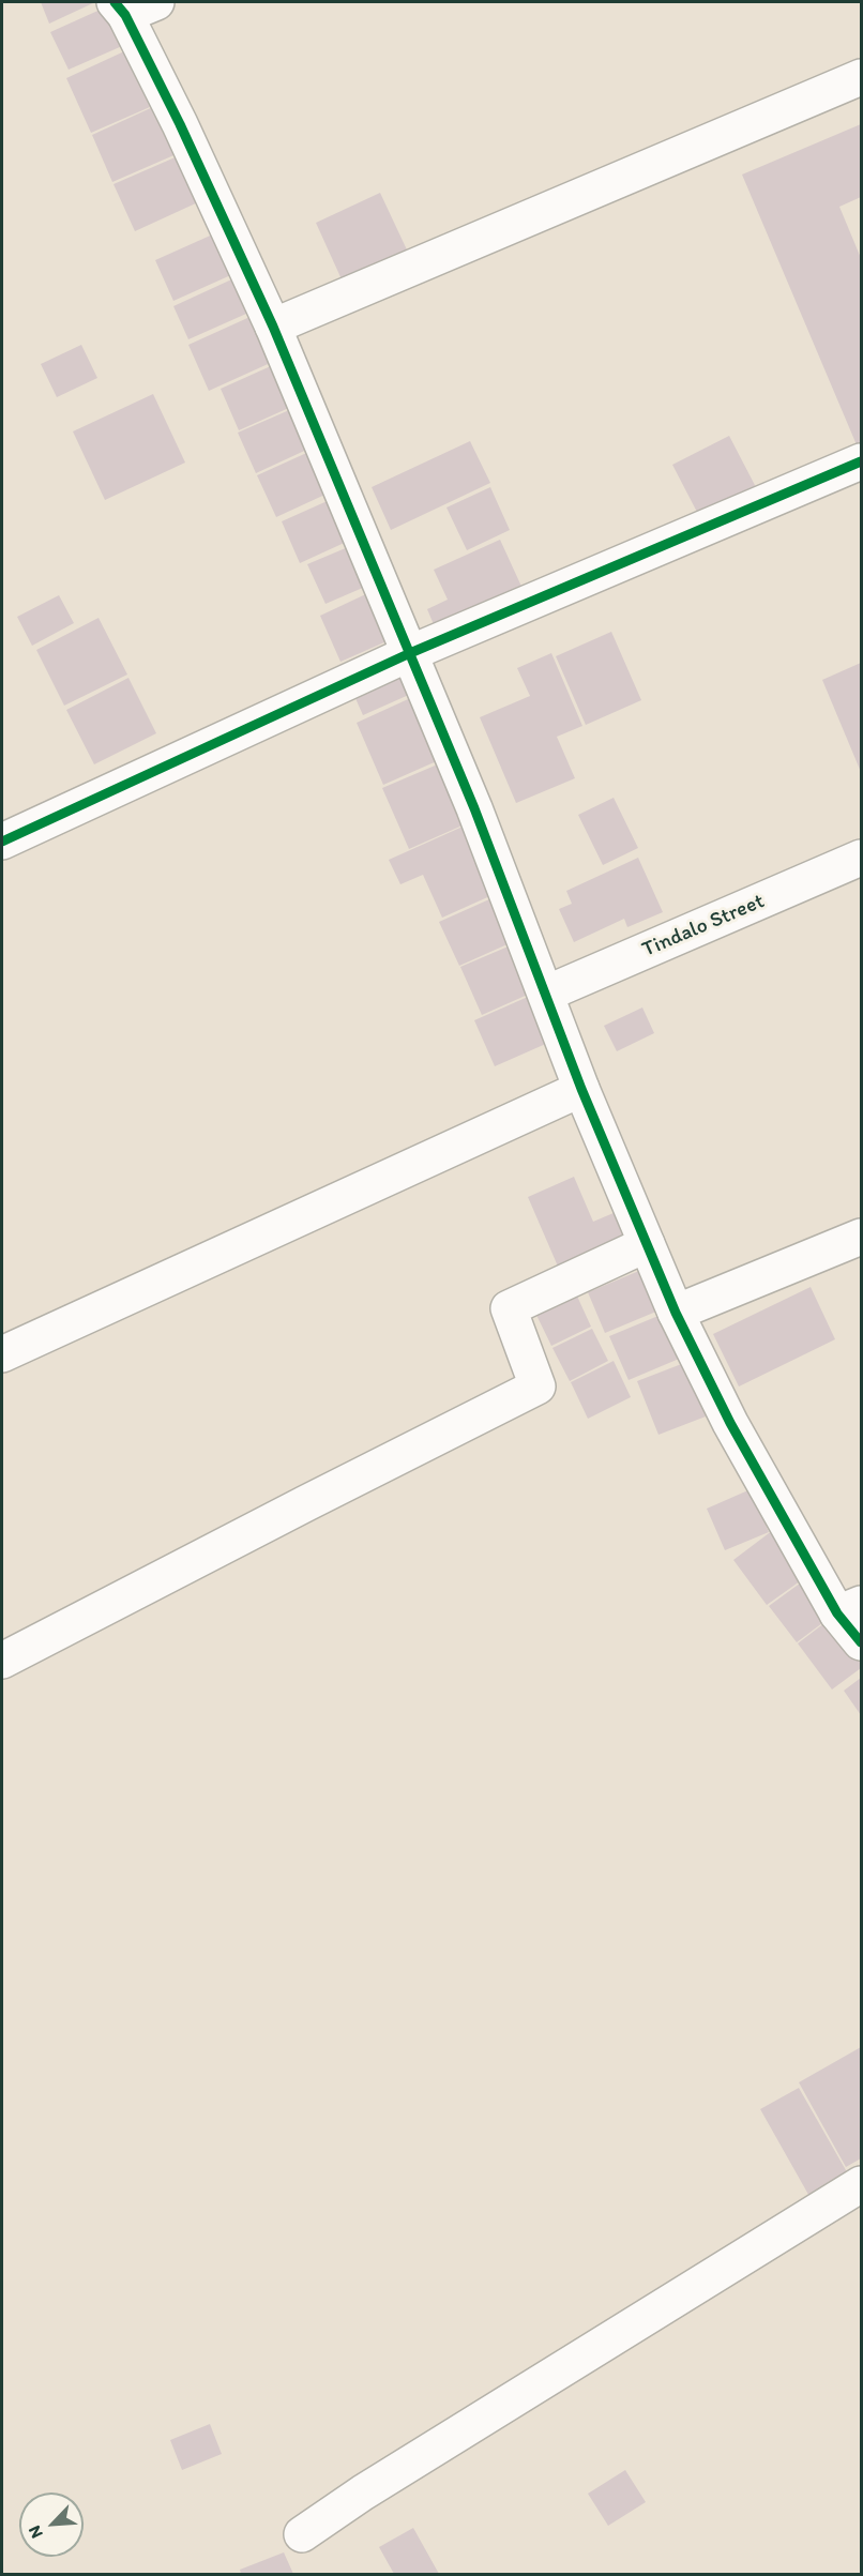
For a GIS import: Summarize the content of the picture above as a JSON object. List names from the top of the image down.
{
  "streets": {
    "street": ["Tindalo Street"]
  },
  "north": "bottom left"
}
